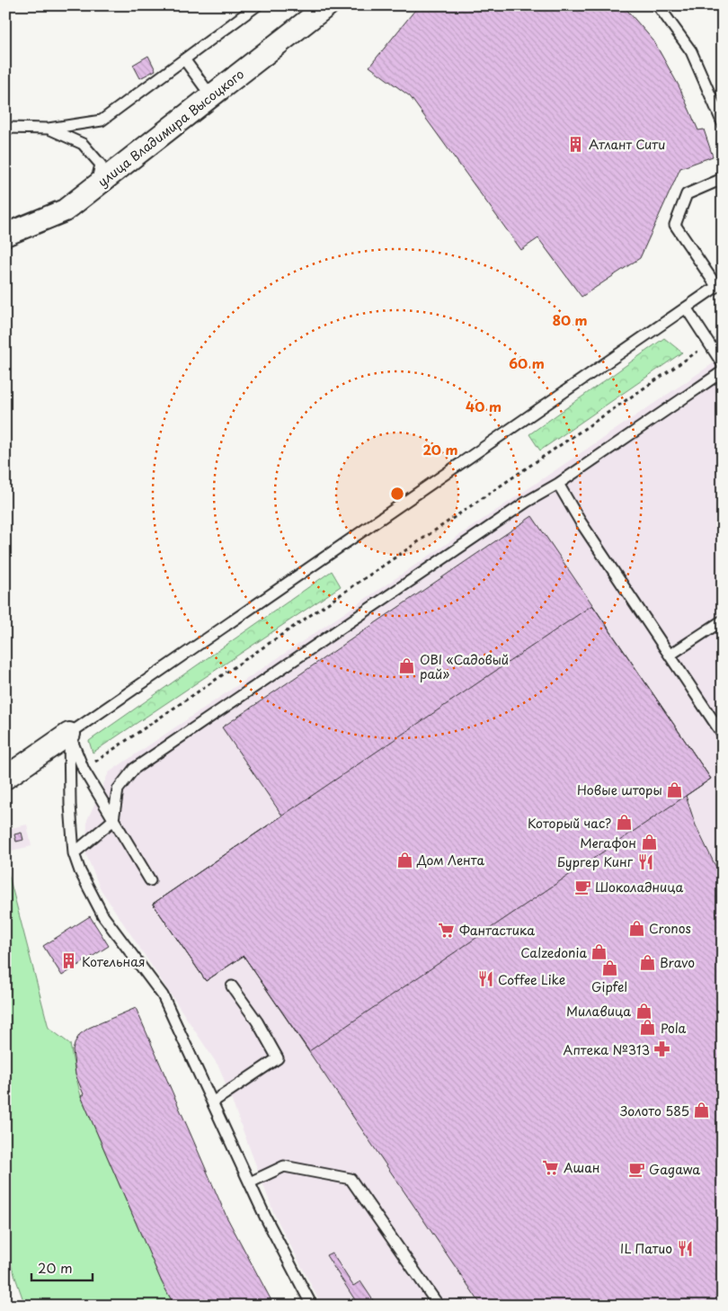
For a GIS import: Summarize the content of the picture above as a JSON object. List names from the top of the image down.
{
  "streets": {
    "street": ["улица Владимира Высоцкого"]
  },
  "places": {
    "building": ["Атлант Сити", "Котельная"],
    "shop": [
      "OBI «Садовый рай»",
      "Новые шторы",
      "Который час?",
      "Мегафон",
      "Дом Лента",
      "Cronos",
      "Calzedonia",
      "Bravo",
      "Gipfel",
      "Милавица",
      "Pola",
      "Золото 585"
    ],
    "restaurant": ["Бургер Кинг", "Coffee Like", "IL Патио"],
    "cafe": ["Шоколадница", "Gagawa"],
    "supermarket": ["Фантастика", "Ашан"],
    "pharmacy": ["Аптека №313"]
  },
  "scale_bar": "20 m",
  "rings": [
    "80 m",
    "60 m",
    "40 m",
    "20 m"
  ]
}
